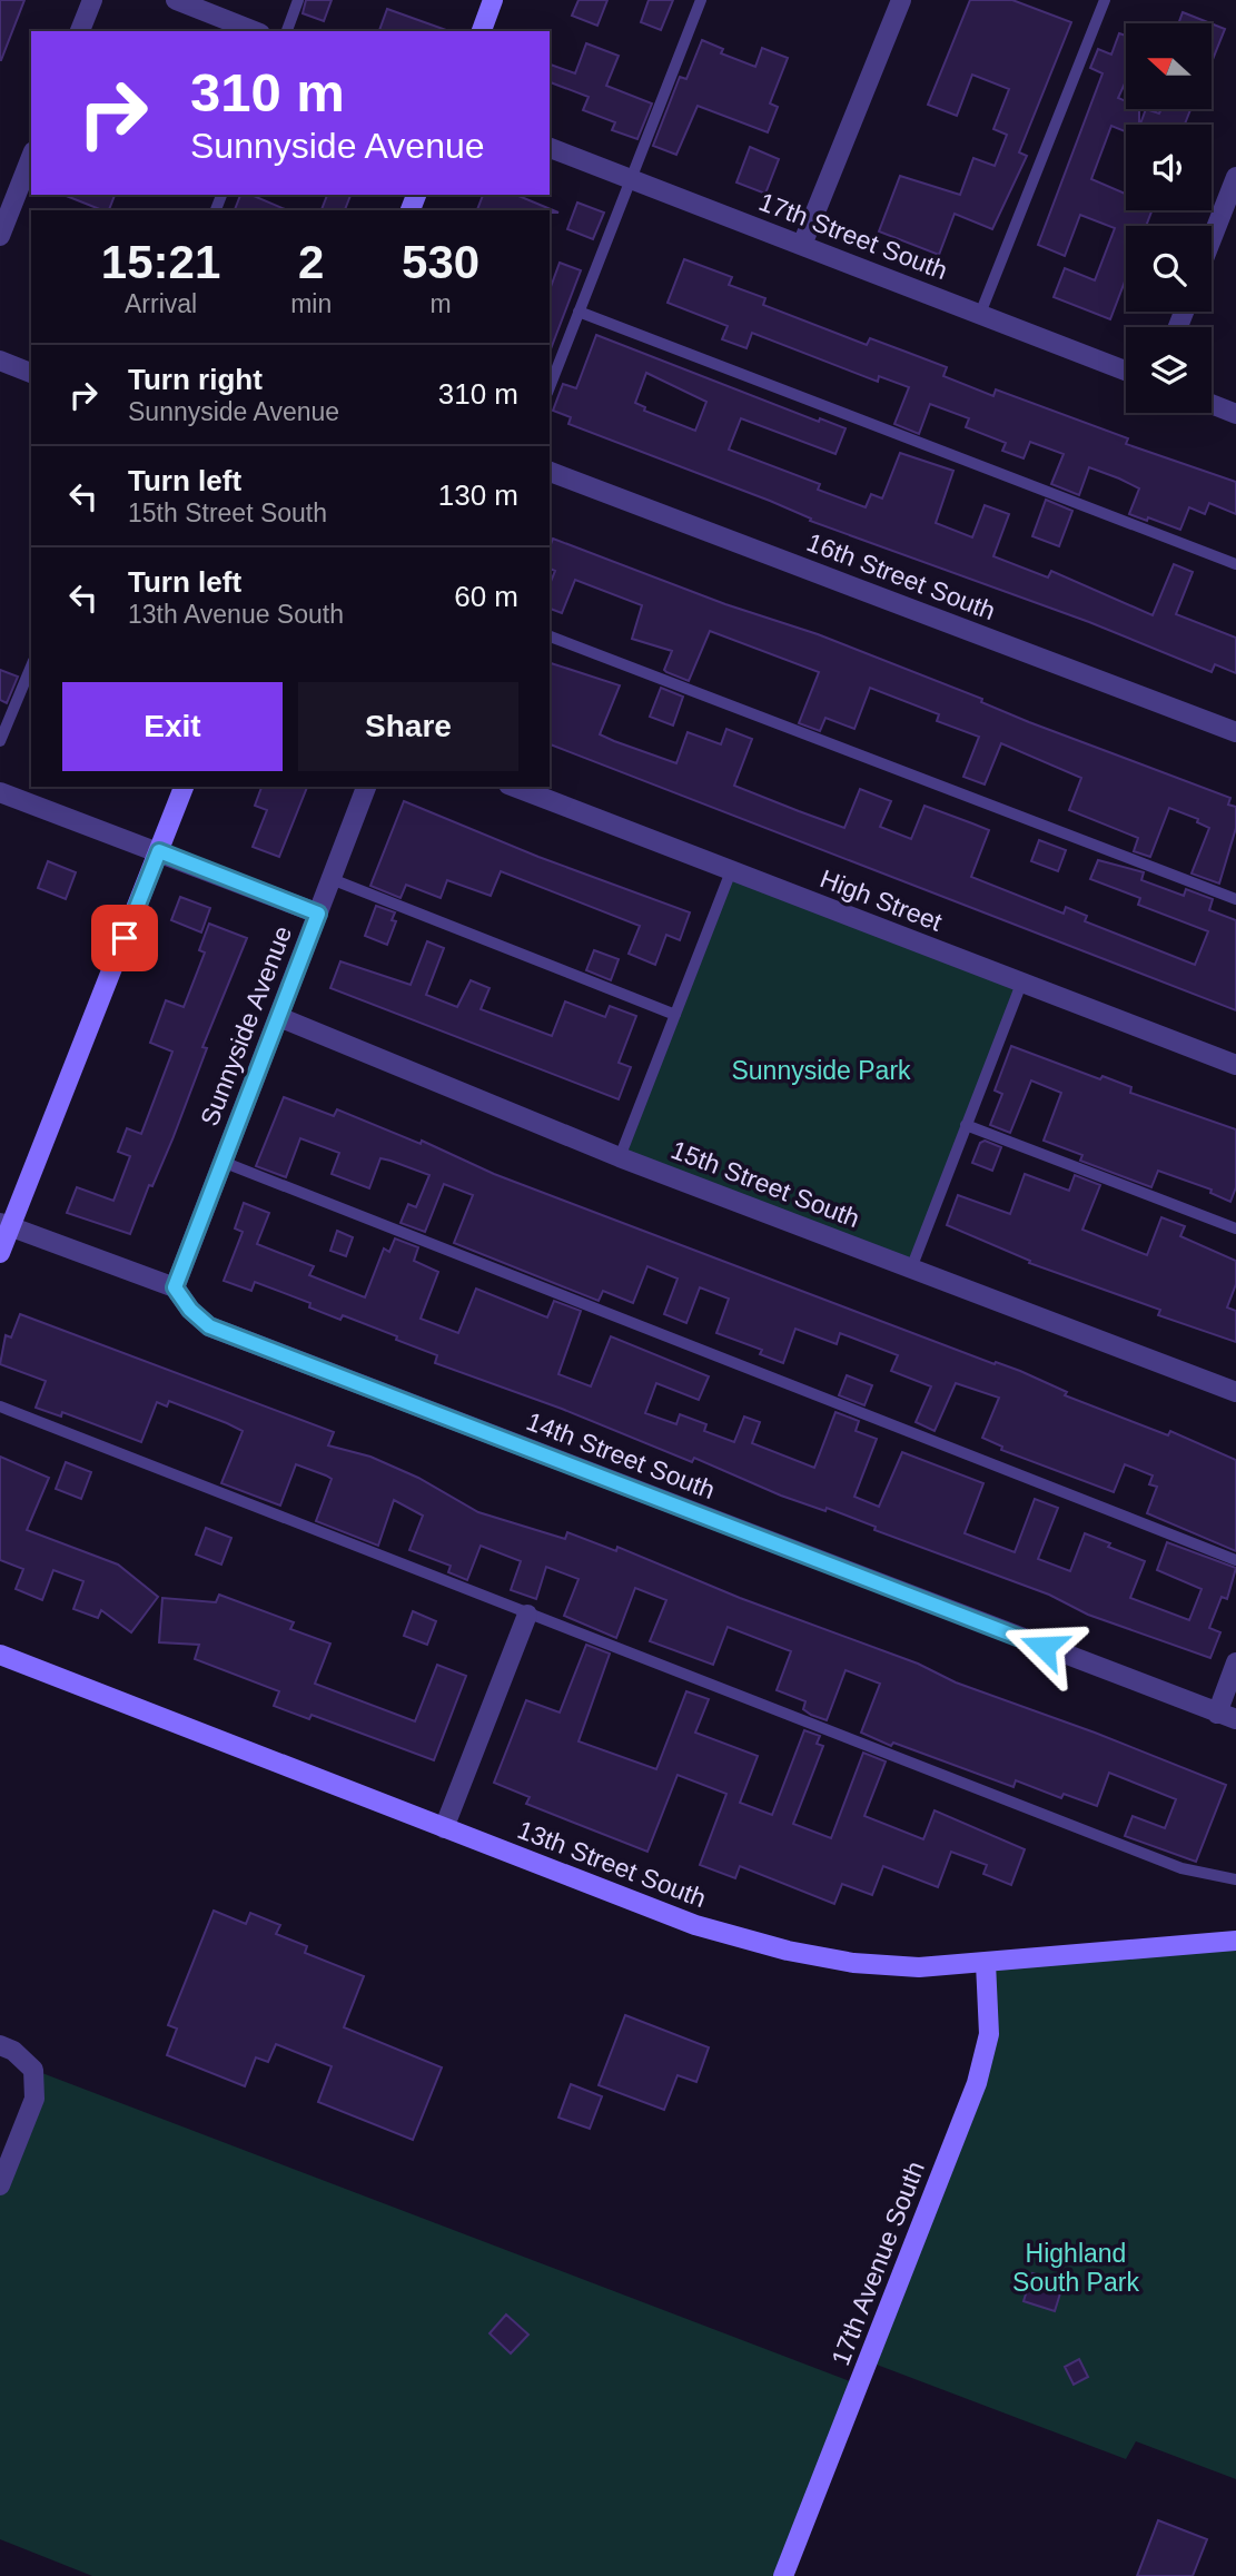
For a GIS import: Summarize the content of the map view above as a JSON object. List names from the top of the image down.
{
  "streets": {
    "street": [
      "17th Street South",
      "16th Street South",
      "High Street",
      "Sunnyside Avenue",
      "15th Street South",
      "14th Street South",
      "13th Street South",
      "17th Avenue South"
    ]
  },
  "crossings": [
    ["Sunnyside Avenue", "15th Street South"],
    ["Sunnyside Avenue", "14th Street South"],
    ["13th Street South", "17th Avenue South"]
  ],
  "parks": ["Sunnyside Park", "Highland South Park"],
  "north": "left",
  "page": {
    "turn": ["310 m", "Sunnyside Avenue"],
    "eta": [
      "15:21",
      "Arrival",
      "2",
      "min",
      "530",
      "m"
    ],
    "list": [
      {
        "name": "Turn right",
        "note": "Sunnyside Avenue",
        "value": "310 m"
      },
      {
        "name": "Turn left",
        "note": "15th Street South",
        "value": "130 m"
      },
      {
        "name": "Turn left",
        "note": "13th Avenue South",
        "value": "60 m"
      }
    ],
    "buttons": ["Exit", "Share"]
  }
}
